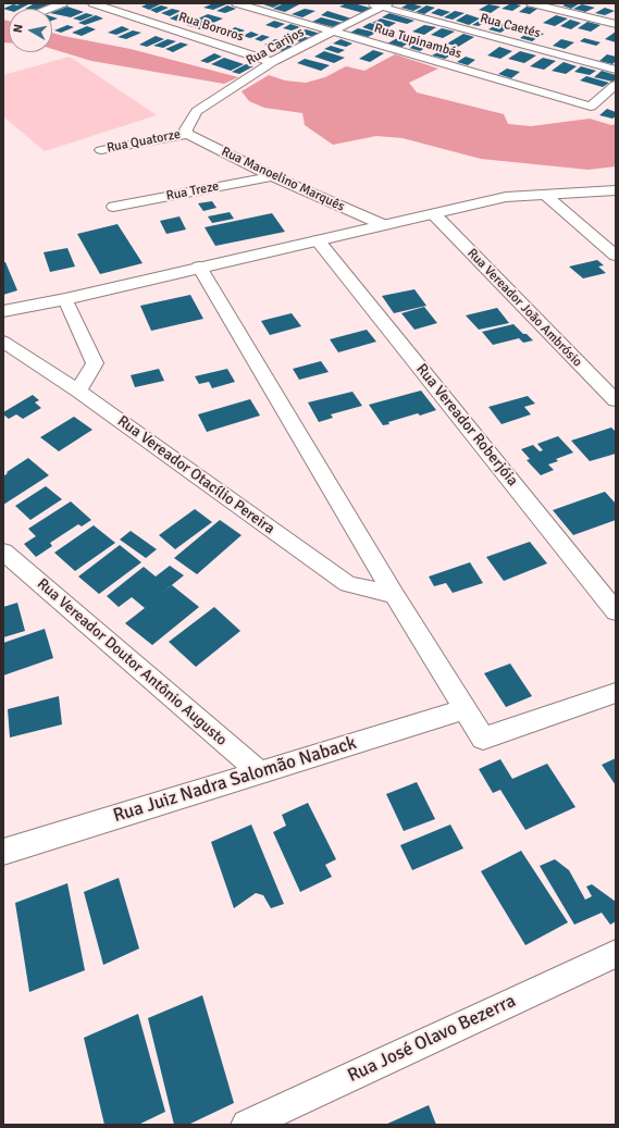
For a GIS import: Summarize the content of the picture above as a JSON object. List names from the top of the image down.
{
  "streets": {
    "street": [
      "Rua Caetés",
      "Rua Bororos",
      "Rua Tupinambás",
      "Rua Carijos",
      "Rua Quatorze",
      "Rua Manoelino Marquês",
      "Rua Treze",
      "Rua Vereador João Ambrósio",
      "Rua Vereador Roberjóia",
      "Rua Vereador Otacílio Pereira",
      "Rua Vereador Doutor Antônio Augusto",
      "Rua Juiz Nadra Salomão Naback",
      "Rua José Olavo Bezerra"
    ]
  },
  "crossings": [
    ["Rua Caetés", "Rua Carijos"],
    ["Rua Bororos", "Rua Carijos"],
    ["Rua Tupinambás", "Rua Carijos"],
    ["Rua Carijos", "Rua Quatorze"],
    ["Rua Carijos", "Rua Manoelino Marquês"],
    ["Rua Quatorze", "Rua Manoelino Marquês"],
    ["Rua Manoelino Marquês", "Rua Treze"],
    ["Rua Vereador Doutor Antônio Augusto", "Rua Juiz Nadra Salomão Naback"]
  ],
  "north": "left"
}
